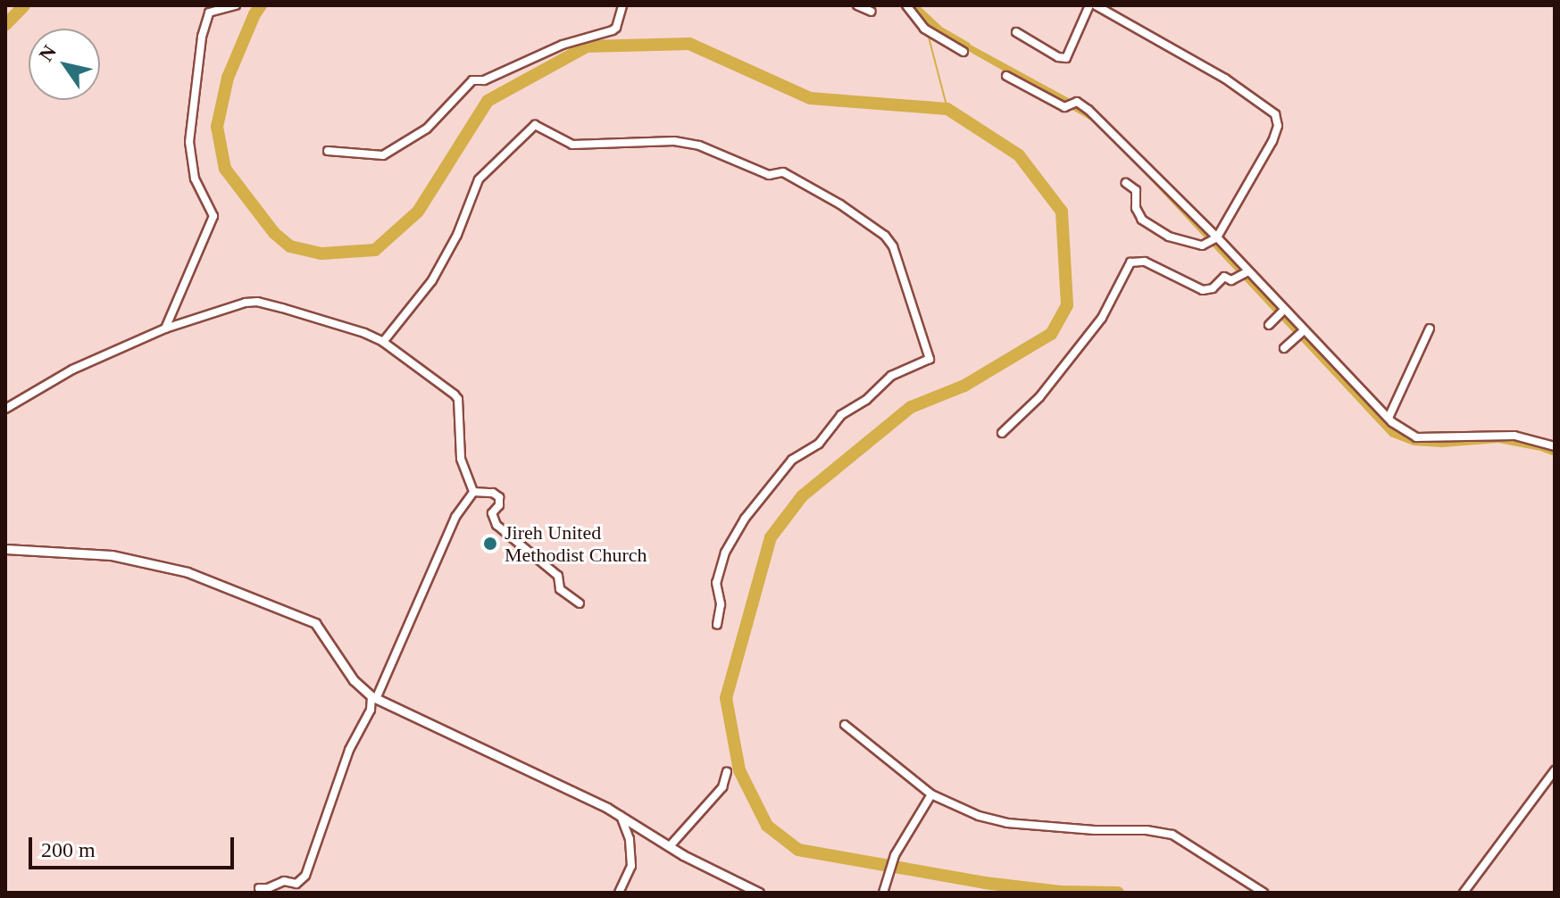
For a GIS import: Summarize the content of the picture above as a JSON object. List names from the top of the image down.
{
  "places": ["Jireh United Methodist Church"],
  "scale_bar": "200 m",
  "north": "top left"
}
